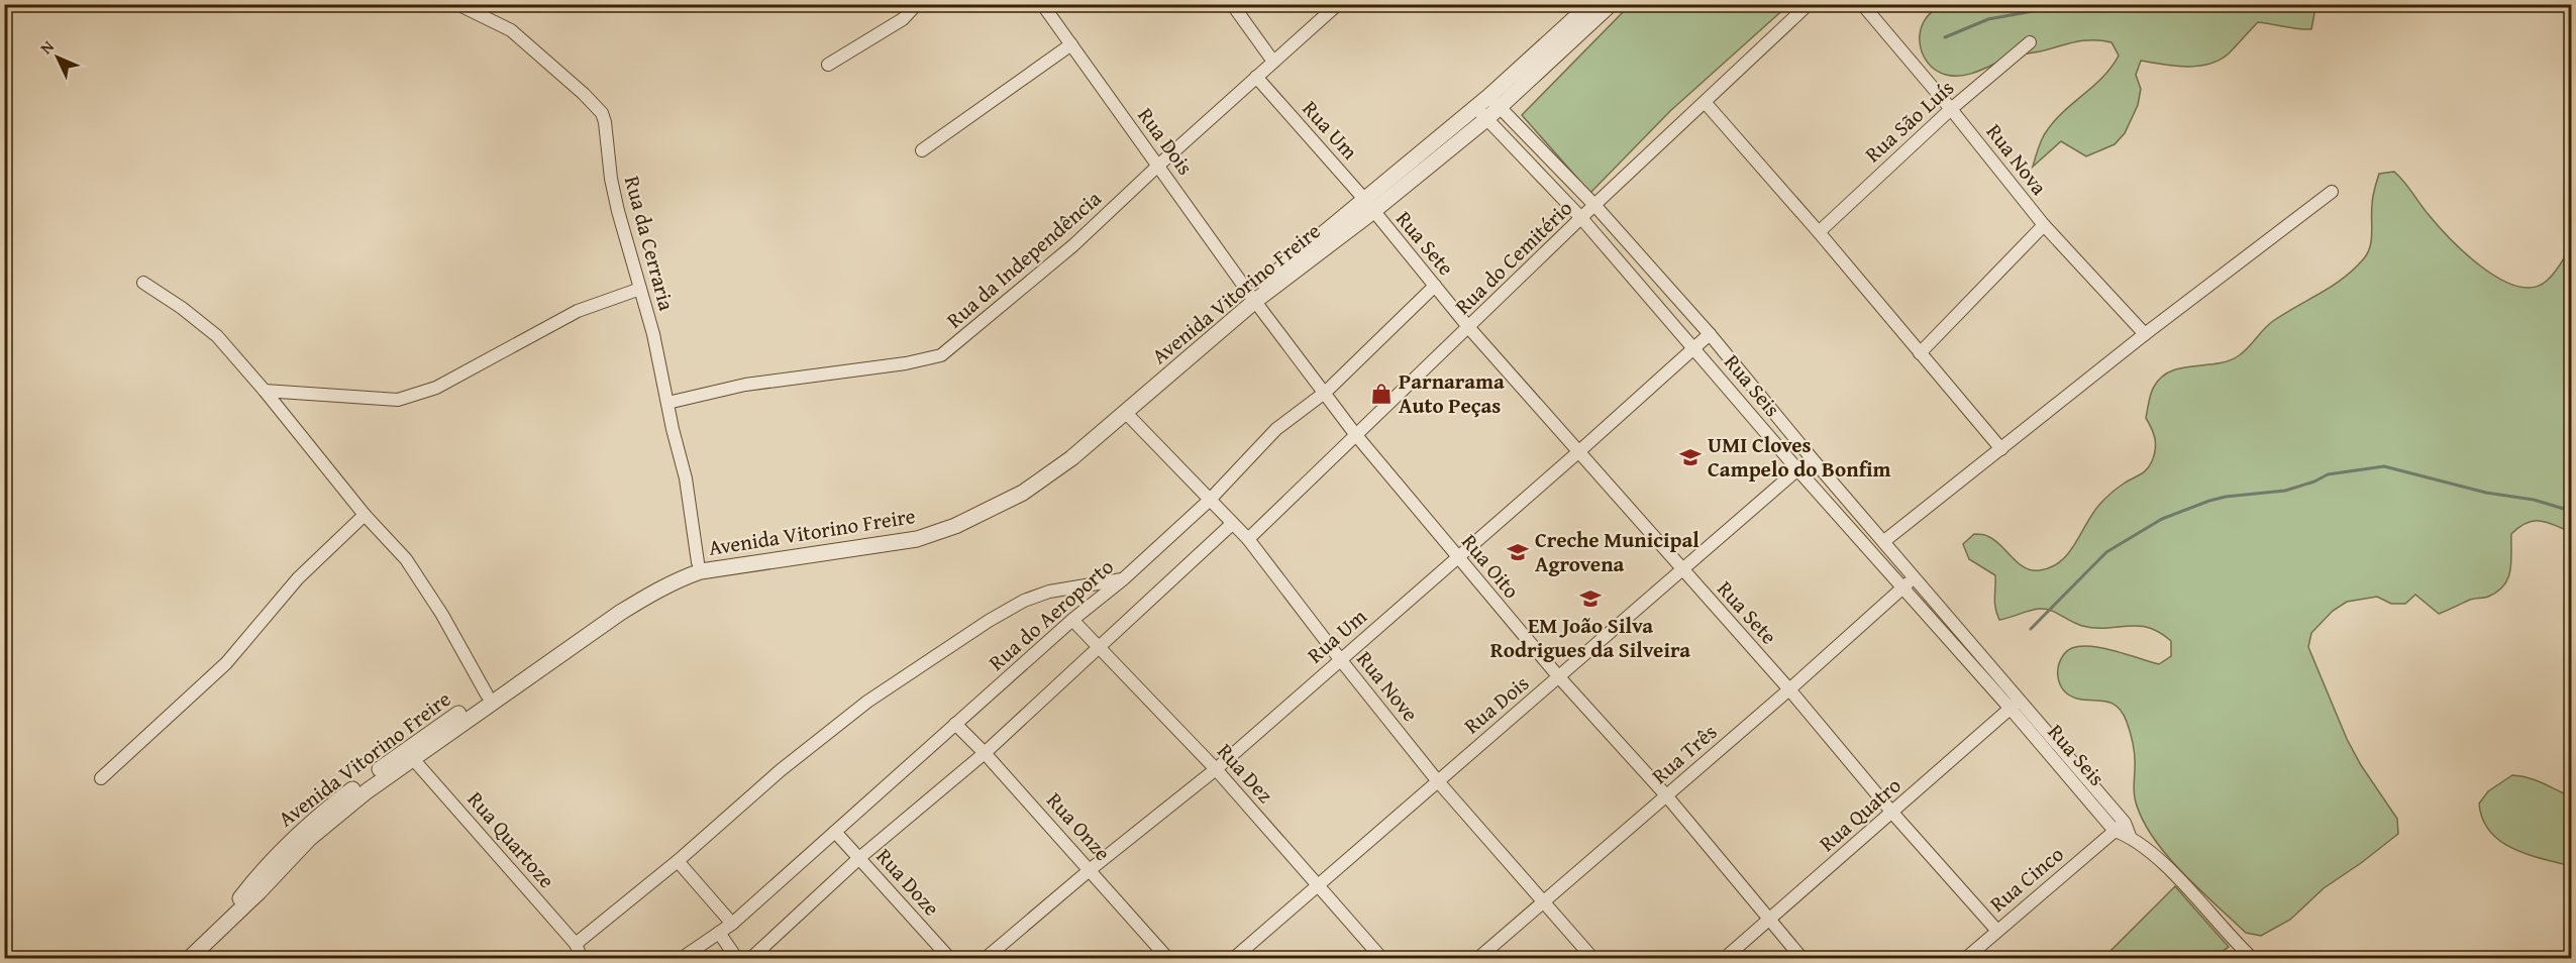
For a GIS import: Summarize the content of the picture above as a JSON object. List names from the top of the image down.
{
  "streets": {
    "street": [
      "Rua São Luís",
      "Rua Um",
      "Rua Dois",
      "Rua Nova",
      "Rua da Cerraria",
      "Rua Sete",
      "Rua do Cemitério",
      "Rua da Independência",
      "Avenida Vitorino Freire",
      "Rua Seis",
      "Rua Oito",
      "Rua do Aeroporto",
      "Rua Nove",
      "Rua Três",
      "Rua Dez",
      "Rua Quatro",
      "Rua Onze",
      "Rua Quartoze",
      "Rua Cinco",
      "Rua Doze"
    ]
  },
  "crossings": [
    ["Rua São Luís", "Rua Nova"],
    ["Rua Um", "Rua Sete"],
    ["Rua Um", "Rua da Independência"],
    ["Rua Um", "Avenida Vitorino Freire"],
    ["Rua Um", "Rua Seis"],
    ["Rua Um", "Rua Oito"],
    ["Rua Um", "Rua Nove"],
    ["Rua Um", "Rua Dez"],
    ["Rua Um", "Rua Onze"],
    ["Rua Dois", "Rua Sete"],
    ["Rua Dois", "Rua da Independência"],
    ["Rua Dois", "Avenida Vitorino Freire"],
    ["Rua Dois", "Rua Seis"],
    ["Rua Dois", "Rua Oito"],
    ["Rua Dois", "Rua Nove"],
    ["Rua Dois", "Rua Dez"],
    ["Rua da Cerraria", "Rua da Independência"],
    ["Rua da Cerraria", "Avenida Vitorino Freire"],
    ["Rua Sete", "Rua do Cemitério"],
    ["Rua Sete", "Avenida Vitorino Freire"],
    ["Rua Sete", "Rua do Aeroporto"],
    ["Rua Sete", "Rua Três"],
    ["Rua Sete", "Rua Quatro"],
    ["Rua Sete", "Rua Cinco"],
    ["Rua do Cemitério", "Rua Seis"],
    ["Rua do Cemitério", "Rua Oito"],
    ["Rua do Cemitério", "Rua Nove"],
    ["Avenida Vitorino Freire", "Rua Seis"],
    ["Avenida Vitorino Freire", "Rua Oito"],
    ["Avenida Vitorino Freire", "Rua Nove"],
    ["Avenida Vitorino Freire", "Rua Quartoze"],
    ["Rua Seis", "Rua Três"],
    ["Rua Seis", "Rua Quatro"],
    ["Rua Seis", "Rua Cinco"],
    ["Rua Oito", "Rua do Aeroporto"],
    ["Rua Oito", "Rua Três"],
    ["Rua Oito", "Rua Quatro"],
    ["Rua do Aeroporto", "Rua Nove"],
    ["Rua do Aeroporto", "Rua Dez"],
    ["Rua do Aeroporto", "Rua Onze"],
    ["Rua do Aeroporto", "Rua Doze"],
    ["Rua Nove", "Rua Três"]
  ],
  "places": {
    "shop": ["Parnarama Auto Peças"],
    "school or university": ["UMI Cloves Campelo do Bonfim", "Creche Municipal Agrovena", "EM João Silva Rodrigues da Silveira"]
  },
  "north": "top left"
}
